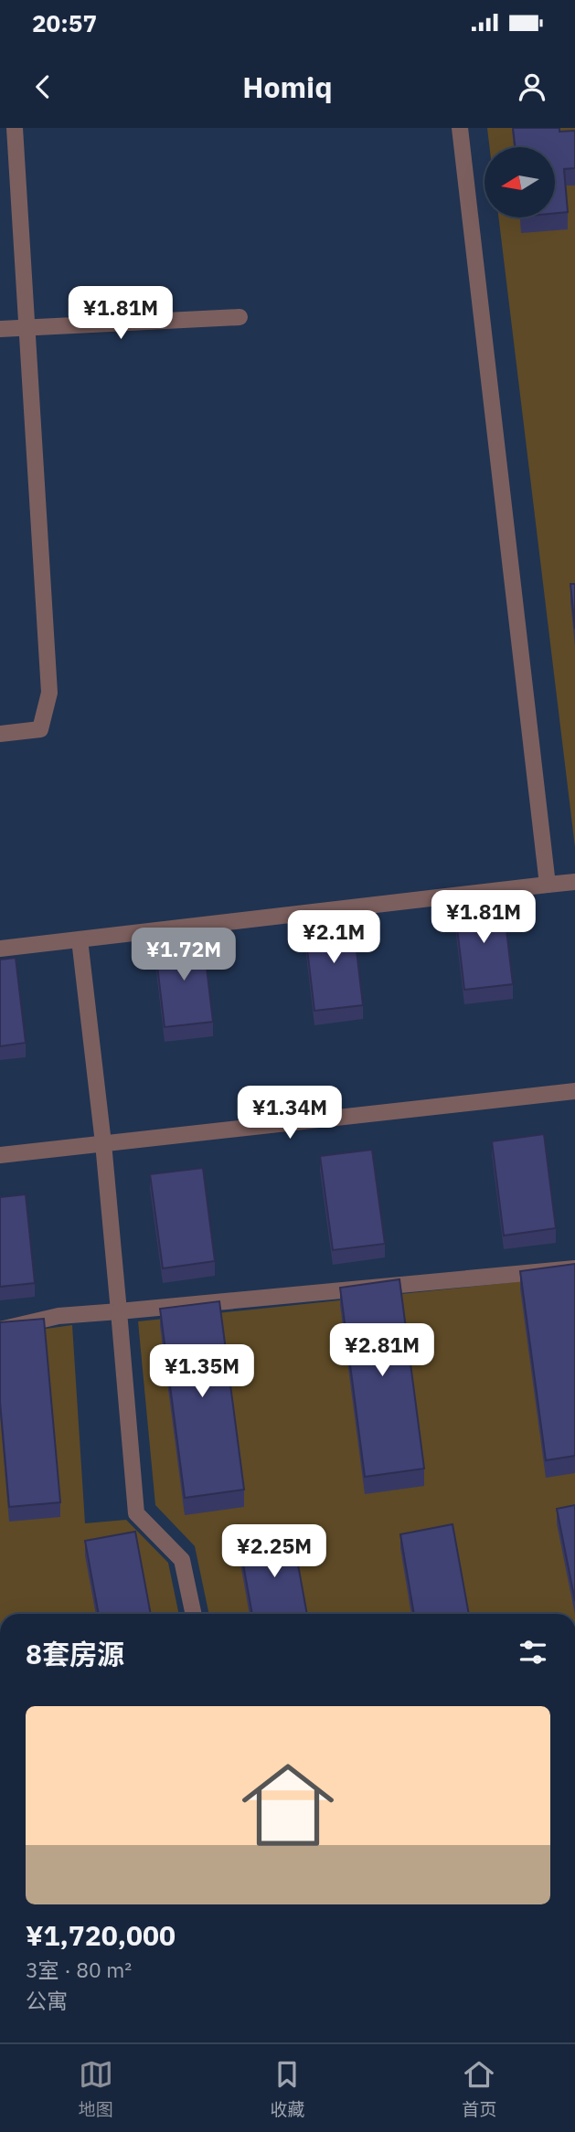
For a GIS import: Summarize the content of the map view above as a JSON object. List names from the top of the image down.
{
  "north": "left",
  "page": {
    "status": "20:57",
    "header": "Homiq",
    "price": [
      "¥1.81M",
      "¥1.81M",
      "¥2.1M",
      "¥1.72M",
      "¥1.34M",
      "¥2.81M",
      "¥1.35M",
      "¥2.25M"
    ],
    "heading": "8套房源",
    "list": [
      {
        "name": "¥1,720,000",
        "note": "3室 · 80 m² · 公寓"
      }
    ],
    "tabs": ["地图", "收藏", "首页"]
  }
}
